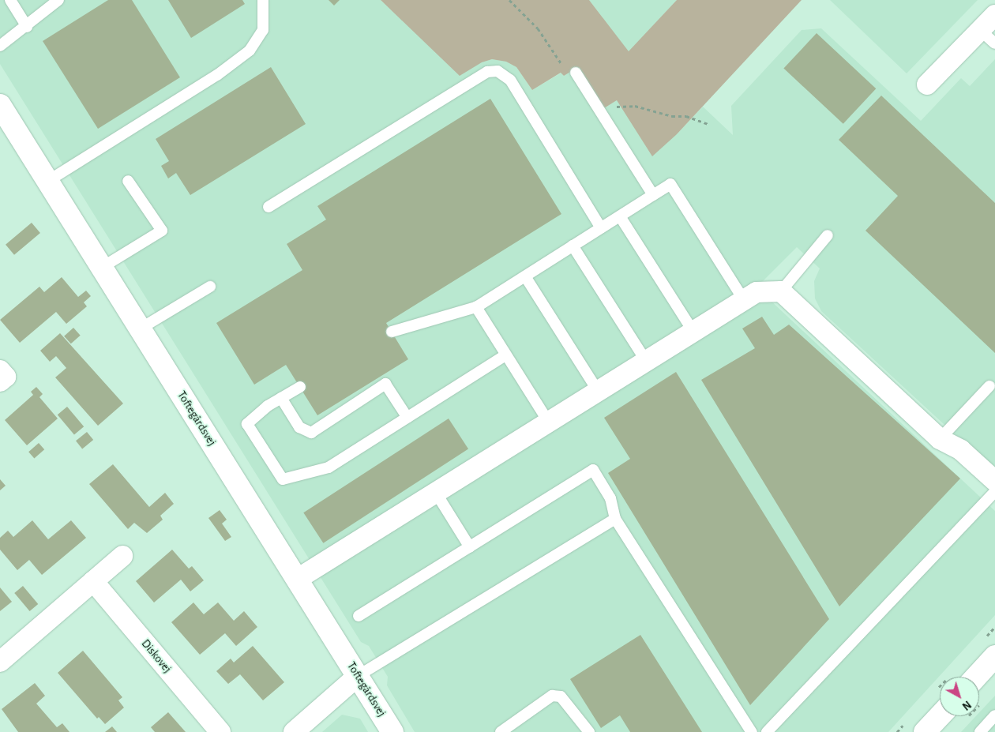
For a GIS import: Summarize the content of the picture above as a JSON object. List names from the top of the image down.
{
  "streets": {
    "street": ["Toftegårdsvej", "Diskovej"]
  },
  "north": "bottom right"
}
